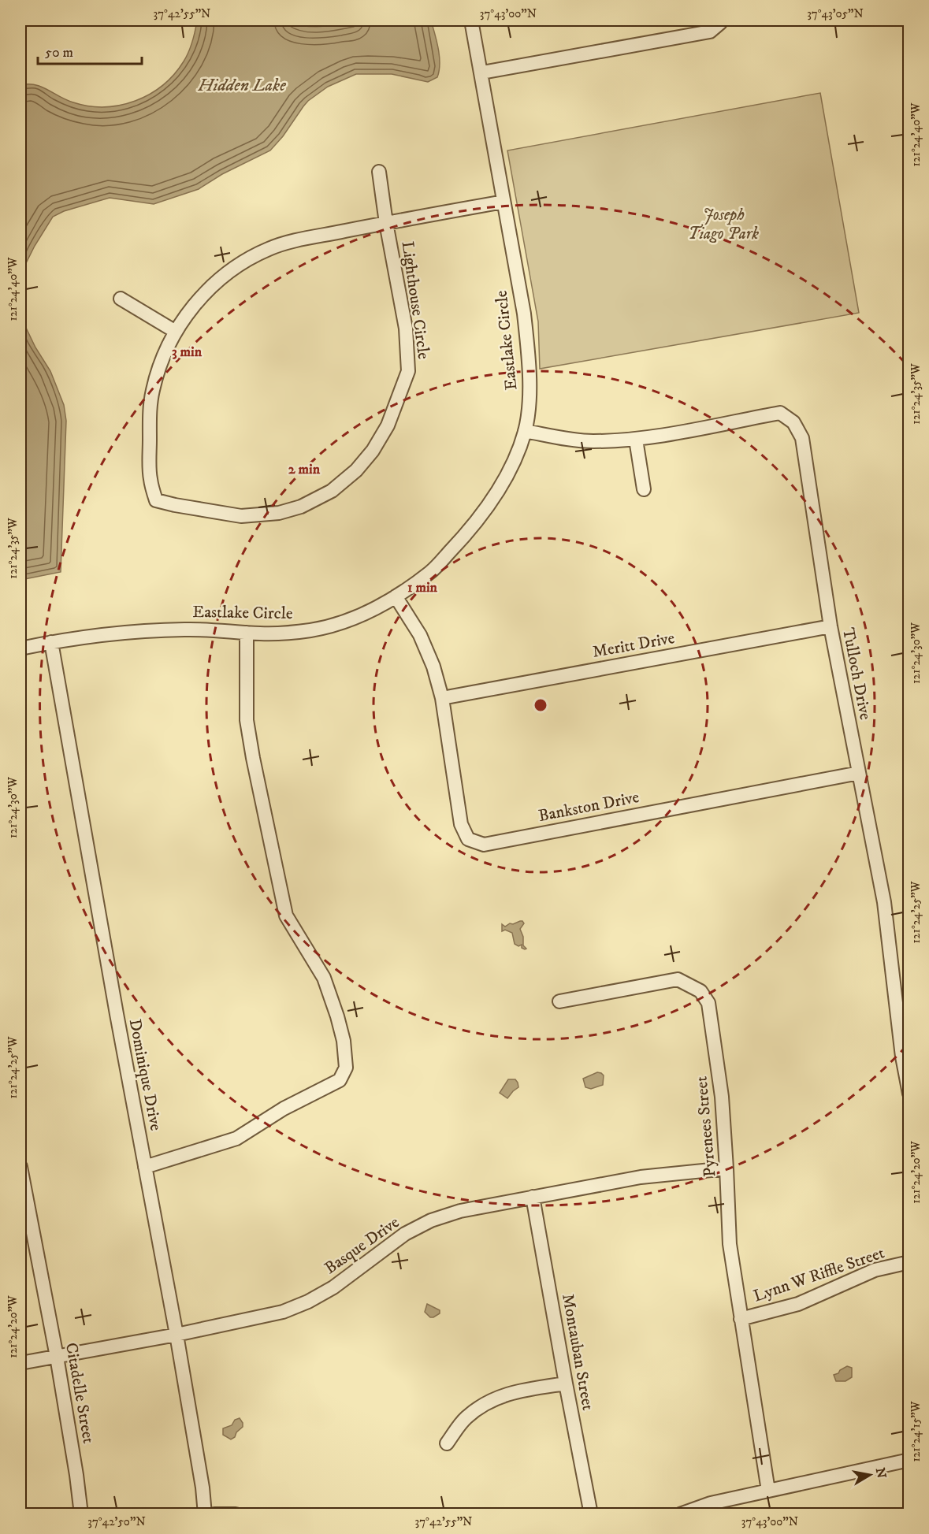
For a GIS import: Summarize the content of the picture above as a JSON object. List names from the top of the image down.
{
  "streets": {
    "street": [
      "Lighthouse Circle",
      "Eastlake Circle",
      "Meritt Drive",
      "Tulloch Drive",
      "Bankston Drive",
      "Dominique Drive",
      "Pyrenees Street",
      "Basque Drive",
      "Lynn W Riffle Street",
      "Montauban Street",
      "Citadelle Street"
    ]
  },
  "crossings": [
    ["Eastlake Circle", "Tulloch Drive"],
    ["Eastlake Circle", "Bankston Drive"],
    ["Eastlake Circle", "Dominique Drive"],
    ["Meritt Drive", "Tulloch Drive"],
    ["Meritt Drive", "Bankston Drive"],
    ["Tulloch Drive", "Bankston Drive"],
    ["Dominique Drive", "Basque Drive"],
    ["Pyrenees Street", "Basque Drive"],
    ["Pyrenees Street", "Lynn W Riffle Street"],
    ["Basque Drive", "Montauban Street"],
    ["Basque Drive", "Citadelle Street"]
  ],
  "water": ["Hidden Lake"],
  "parks": ["Joseph Tiago Park"],
  "scale_bar": "50 m",
  "north": "right",
  "coordinates": [
    "37°42'55\"N",
    "37°43'00\"N",
    "37°43'05\"N",
    "121°24'40\"W",
    "121°24'35\"W",
    "121°24'30\"W",
    "121°24'25\"W",
    "121°24'20\"W",
    "121°24'15\"W",
    "37°42'50\"N"
  ],
  "rings": ["3 min", "2 min", "1 min"]
}
